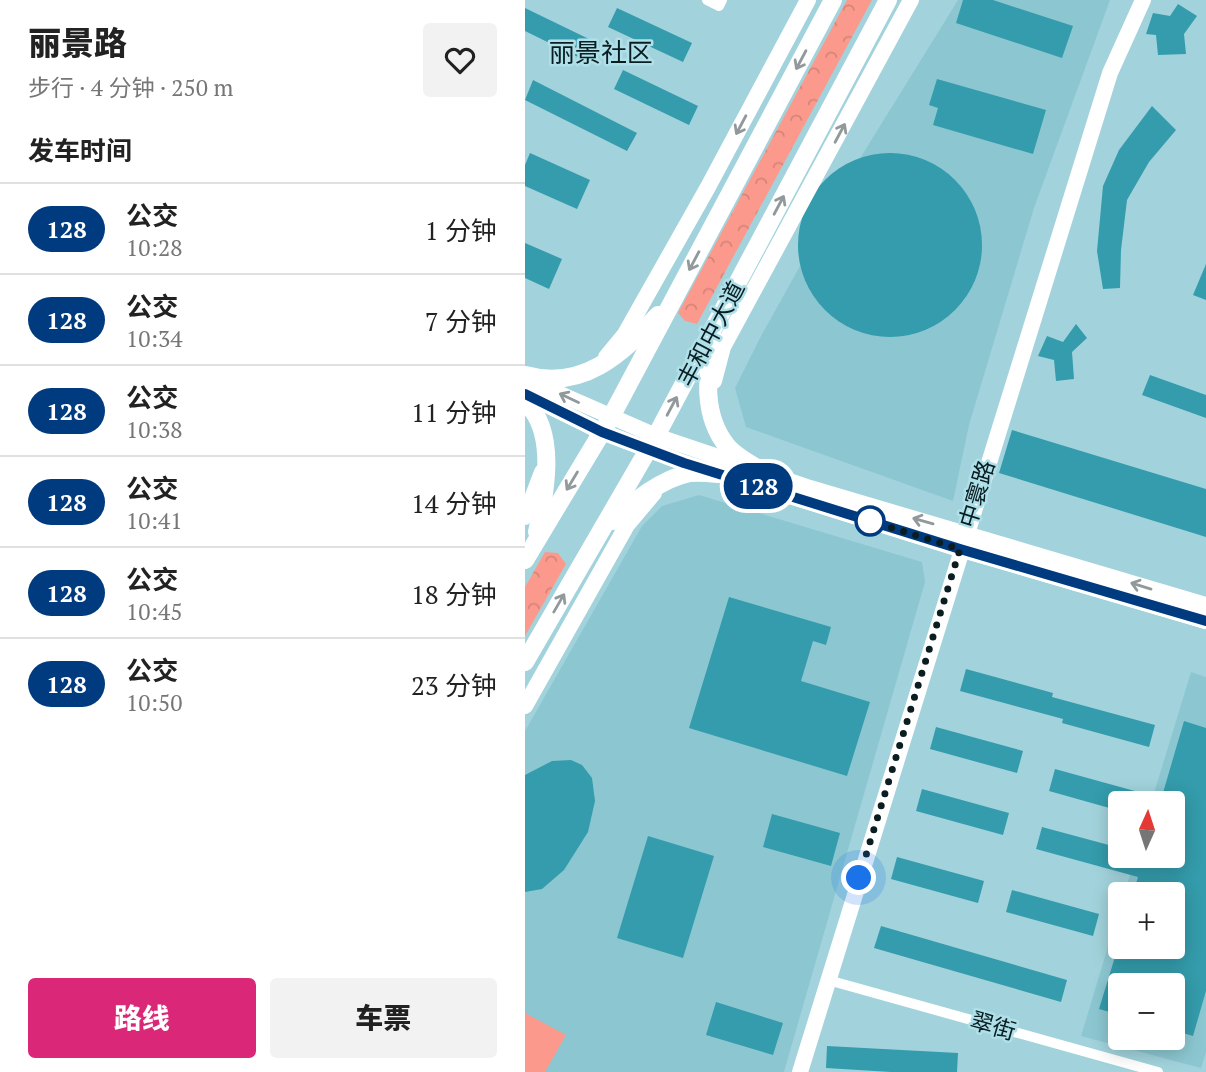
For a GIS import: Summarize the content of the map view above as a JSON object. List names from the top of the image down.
{
  "streets": {
    "main road": ["丰和中大道"],
    "street": ["中寰路", "翠街"]
  },
  "crossings": [
    ["中寰路", "翠街"]
  ],
  "districts": ["丽景社区"],
  "lines": ["bus line 128"],
  "north": "top",
  "page": {
    "heading": [
      ["丽景路", "步行 · 4 分钟 · 250 m"],
      "发车时间"
    ],
    "on_map": "128",
    "list": [
      {
        "mark": "128",
        "name": "公交",
        "note": "10:28",
        "value": "1 分钟"
      },
      {
        "mark": "128",
        "name": "公交",
        "note": "10:34",
        "value": "7 分钟"
      },
      {
        "mark": "128",
        "name": "公交",
        "note": "10:38",
        "value": "11 分钟"
      },
      {
        "mark": "128",
        "name": "公交",
        "note": "10:41",
        "value": "14 分钟"
      },
      {
        "mark": "128",
        "name": "公交",
        "note": "10:45",
        "value": "18 分钟"
      },
      {
        "mark": "128",
        "name": "公交",
        "note": "10:50",
        "value": "23 分钟"
      }
    ],
    "map_buttons": ["+", "−"],
    "buttons": ["路线", "车票"]
  }
}
